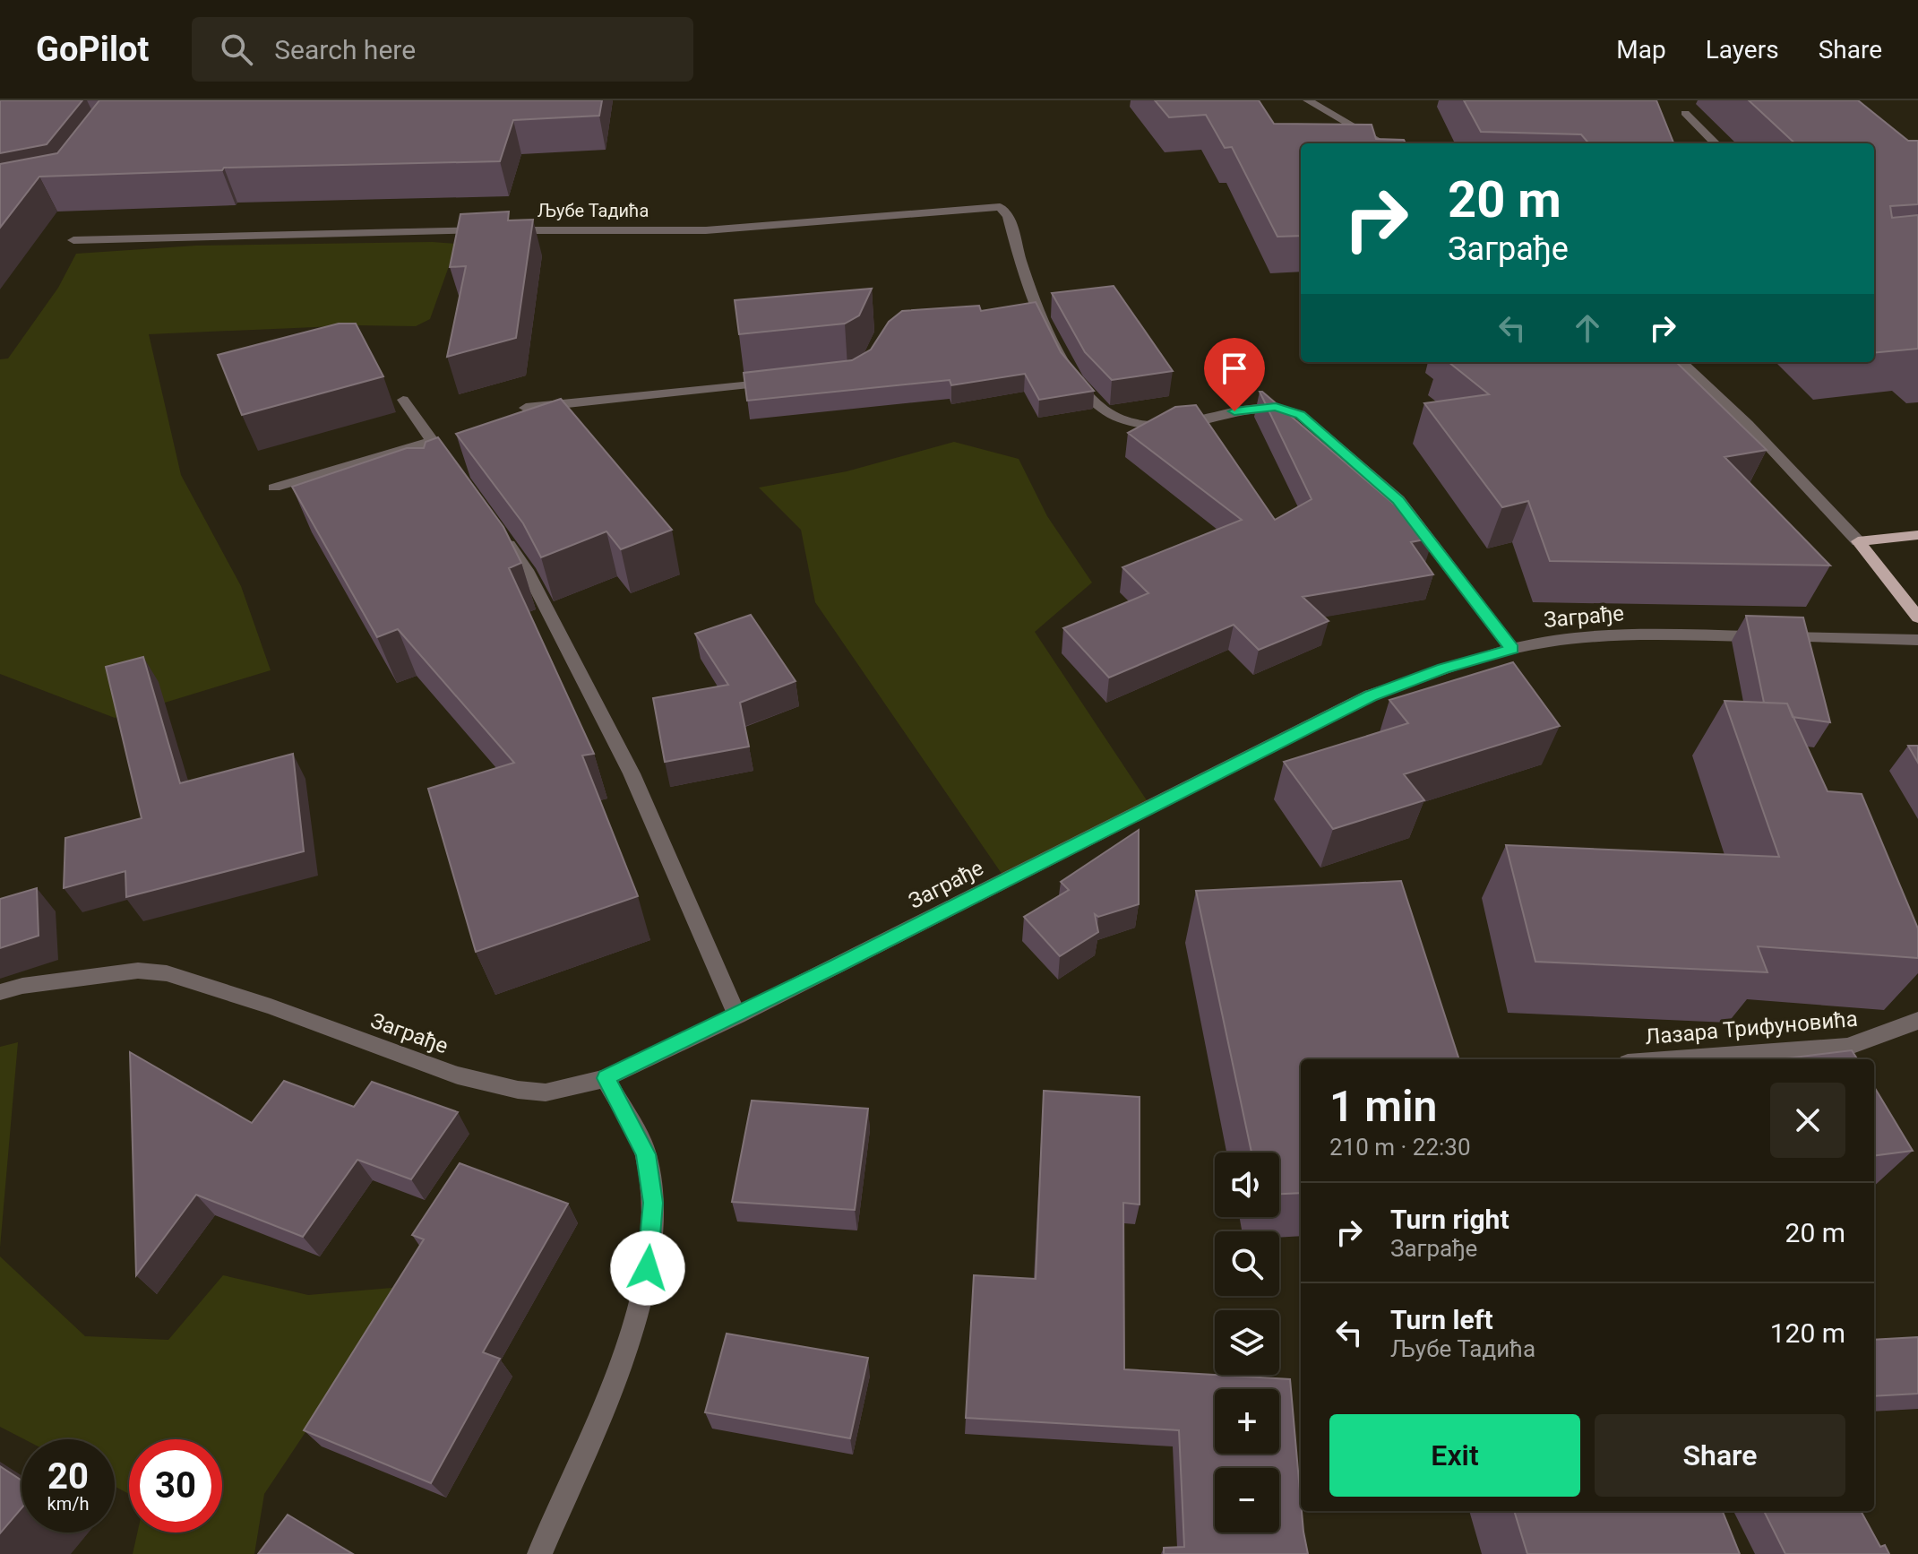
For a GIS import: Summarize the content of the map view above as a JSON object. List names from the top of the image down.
{
  "streets": {
    "street": ["Љубе Тадића", "Заграђе", "Лазара Трифуновића"]
  },
  "crossings": [
    ["Љубе Тадића", "Заграђе"]
  ],
  "page": {
    "header": "GoPilot",
    "search": "Search here",
    "nav": ["Map", "Layers", "Share"],
    "turn": ["20 m", "Заграђе"],
    "heading": ["1 min", "210 m · 22:30"],
    "map_buttons": ["+", "−"],
    "list": [
      {
        "name": "Turn right",
        "note": "Заграђе",
        "value": "20 m"
      },
      {
        "name": "Turn left",
        "note": "Љубе Тадића",
        "value": "120 m"
      }
    ],
    "buttons": ["Exit", "Share"],
    "speed": "20 km/h",
    "limit": "30"
  }
}
